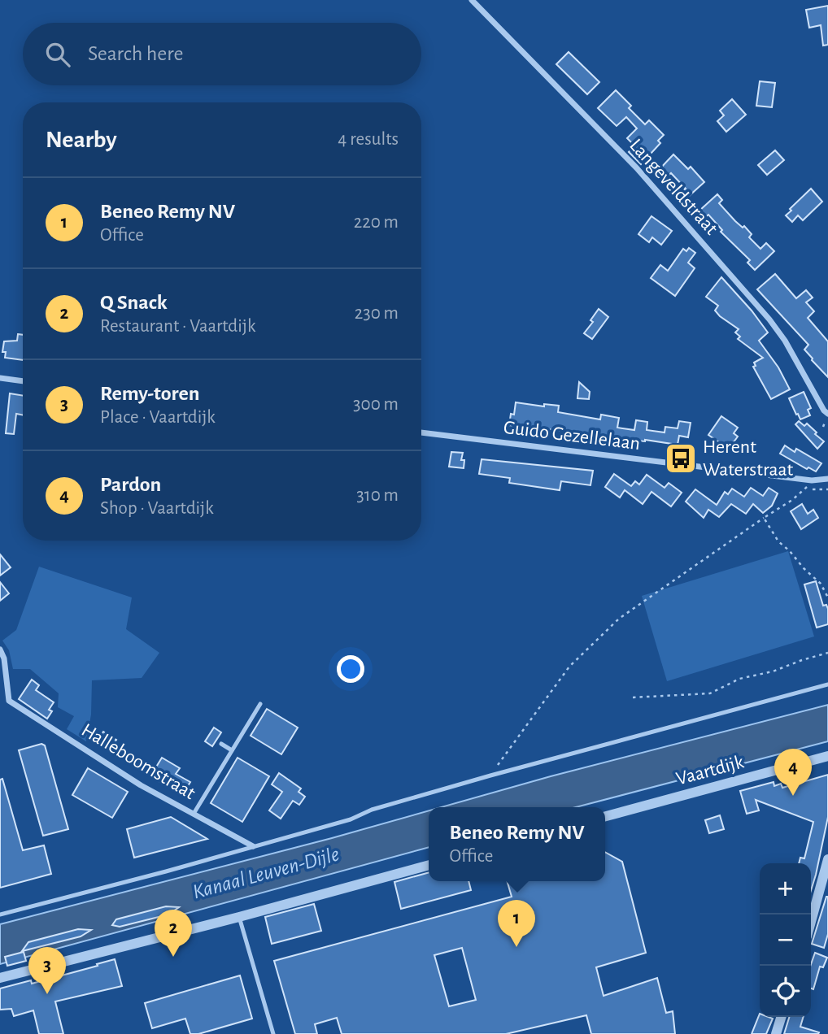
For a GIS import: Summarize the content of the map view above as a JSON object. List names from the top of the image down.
{
  "streets": {
    "street": [
      "Langeveldstraat",
      "Guido Gezellelaan",
      "Halleboomstraat",
      "Vaartdijk"
    ]
  },
  "water": ["Kanaal Leuven-Dijle"],
  "places": {
    "bus stop": ["Herent Waterstraat"]
  },
  "page": {
    "search": "Search here",
    "heading": ["Nearby", "4 results"],
    "list": [
      {
        "mark": "1",
        "name": "Beneo Remy NV",
        "note": "Office",
        "value": "220 m"
      },
      {
        "mark": "2",
        "name": "Q Snack",
        "note": "Restaurant · Vaartdijk",
        "value": "230 m"
      },
      {
        "mark": "3",
        "name": "Remy-toren",
        "note": "Place · Vaartdijk",
        "value": "300 m"
      },
      {
        "mark": "4",
        "name": "Pardon",
        "note": "Shop · Vaartdijk",
        "value": "310 m"
      }
    ],
    "pins": [
      "4",
      "1",
      "2",
      "3"
    ],
    "popup": ["Beneo Remy NV", "Office"],
    "map_buttons": ["+", "−"]
  }
}
